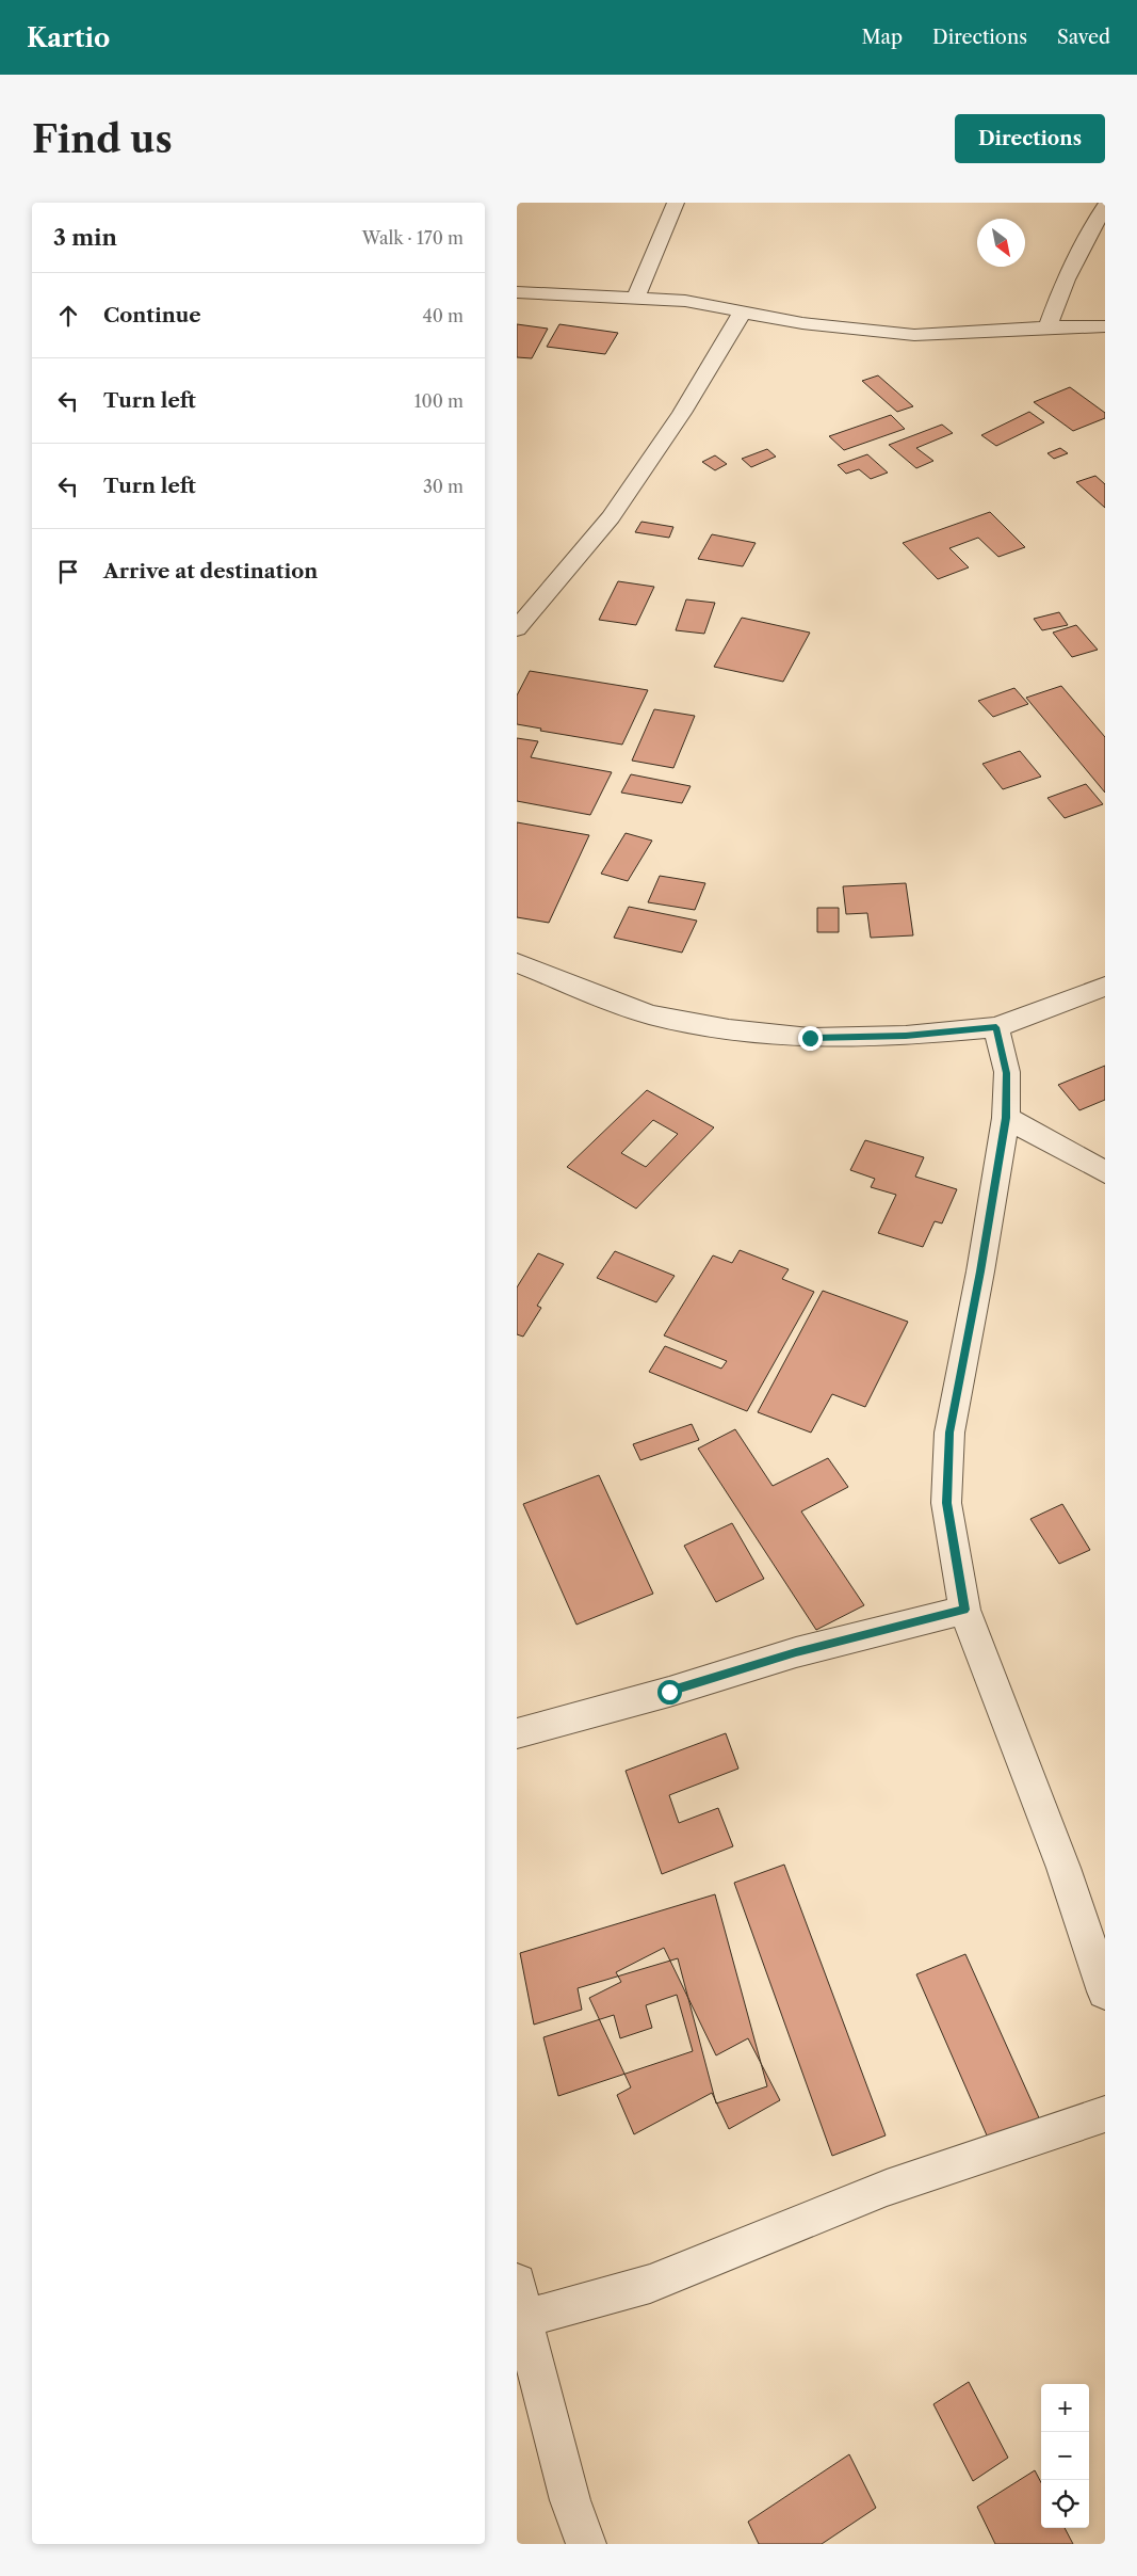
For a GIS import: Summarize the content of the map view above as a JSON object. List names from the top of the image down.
{
  "north": "bottom right",
  "page": {
    "header": "Kartio",
    "nav": ["Map", "Directions", "Saved"],
    "buttons": "Directions",
    "title": "Find us",
    "heading": ["3 min", "Walk · 170 m"],
    "list": [
      ["Continue", "40 m"],
      ["Turn left", "100 m"],
      ["Turn left", "30 m"],
      "Arrive at destination"
    ],
    "map_buttons": ["+", "−"]
  }
}
